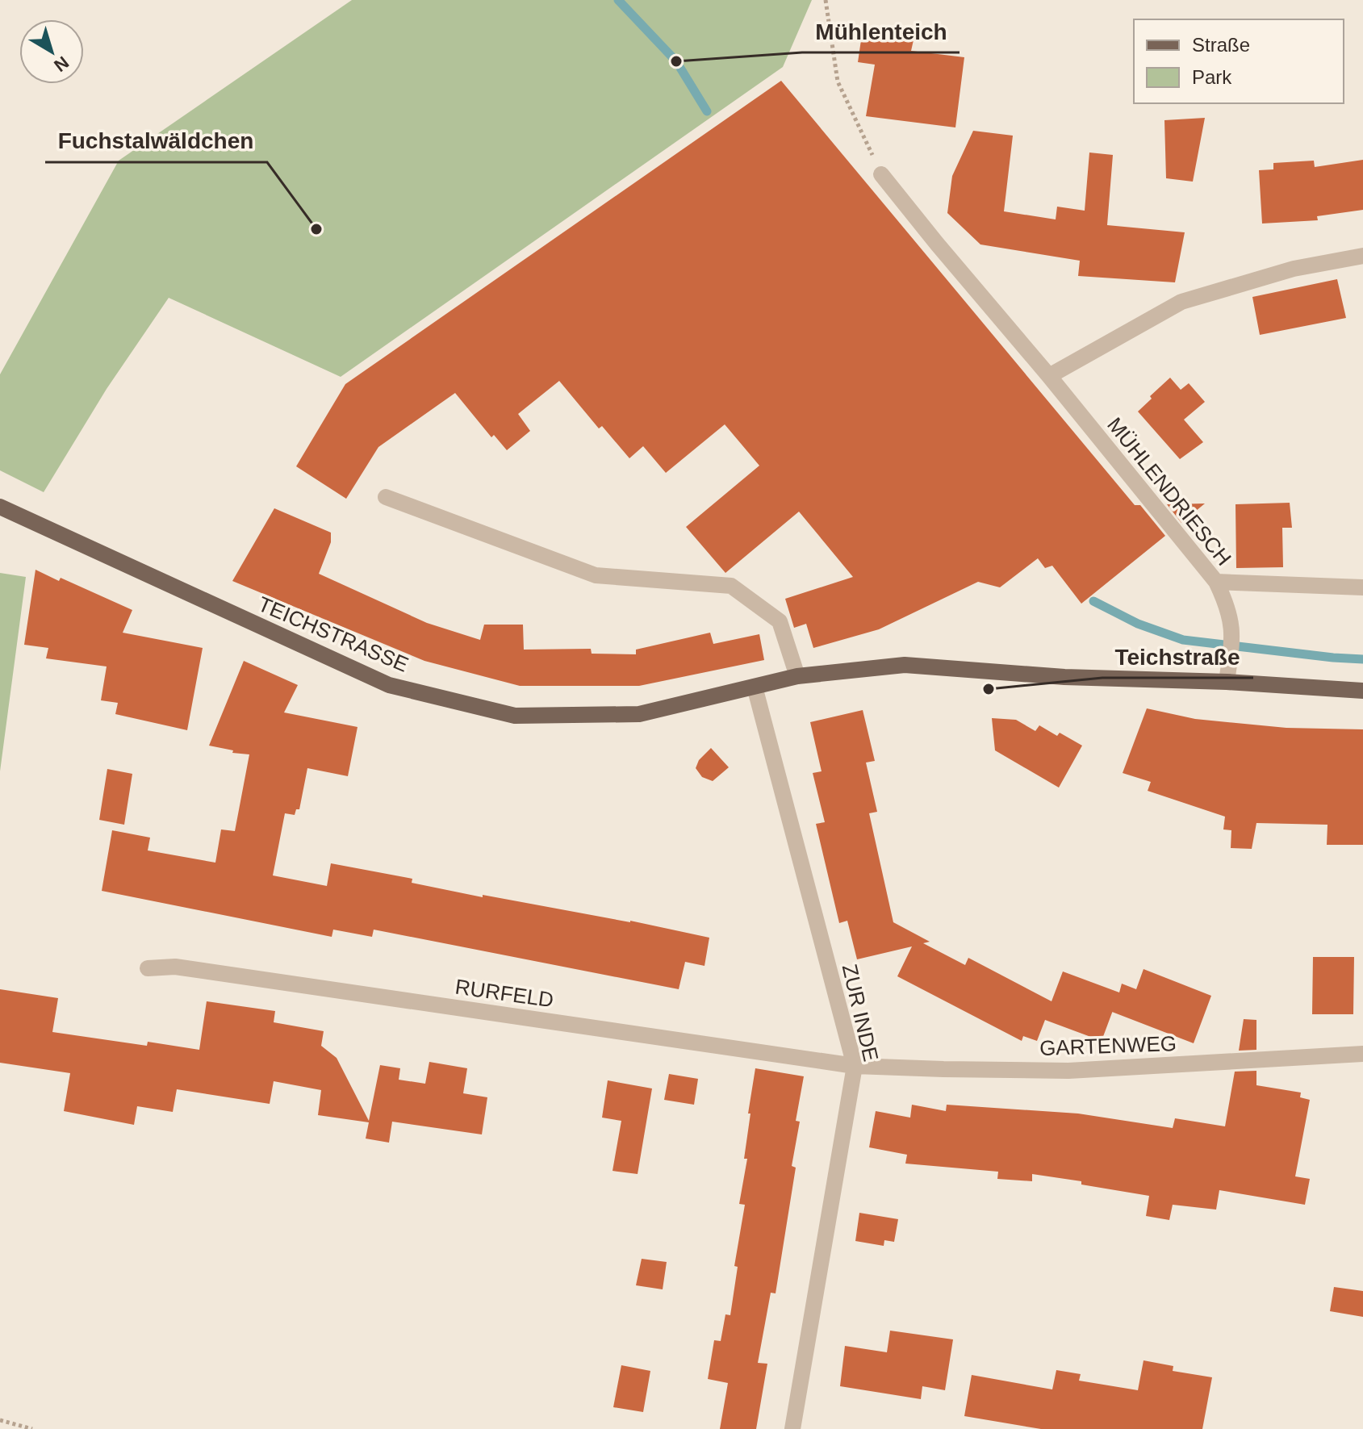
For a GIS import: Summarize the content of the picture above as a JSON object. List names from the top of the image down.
{
  "streets": {
    "main road": ["TEICHSTRASSE"],
    "street": [
      "MÜHLENDRIESCH",
      "RURFELD",
      "ZUR INDE",
      "GARTENWEG"
    ]
  },
  "crossings": [
    ["MÜHLENDRIESCH", "TEICHSTRASSE"],
    ["TEICHSTRASSE", "ZUR INDE"],
    ["RURFELD", "ZUR INDE"],
    ["RURFELD", "GARTENWEG"],
    ["ZUR INDE", "GARTENWEG"]
  ],
  "places": ["Mühlenteich", "Fuchstalwäldchen", "Teichstraße"],
  "legend": ["Straße", "Park"],
  "north": "bottom right"
}
